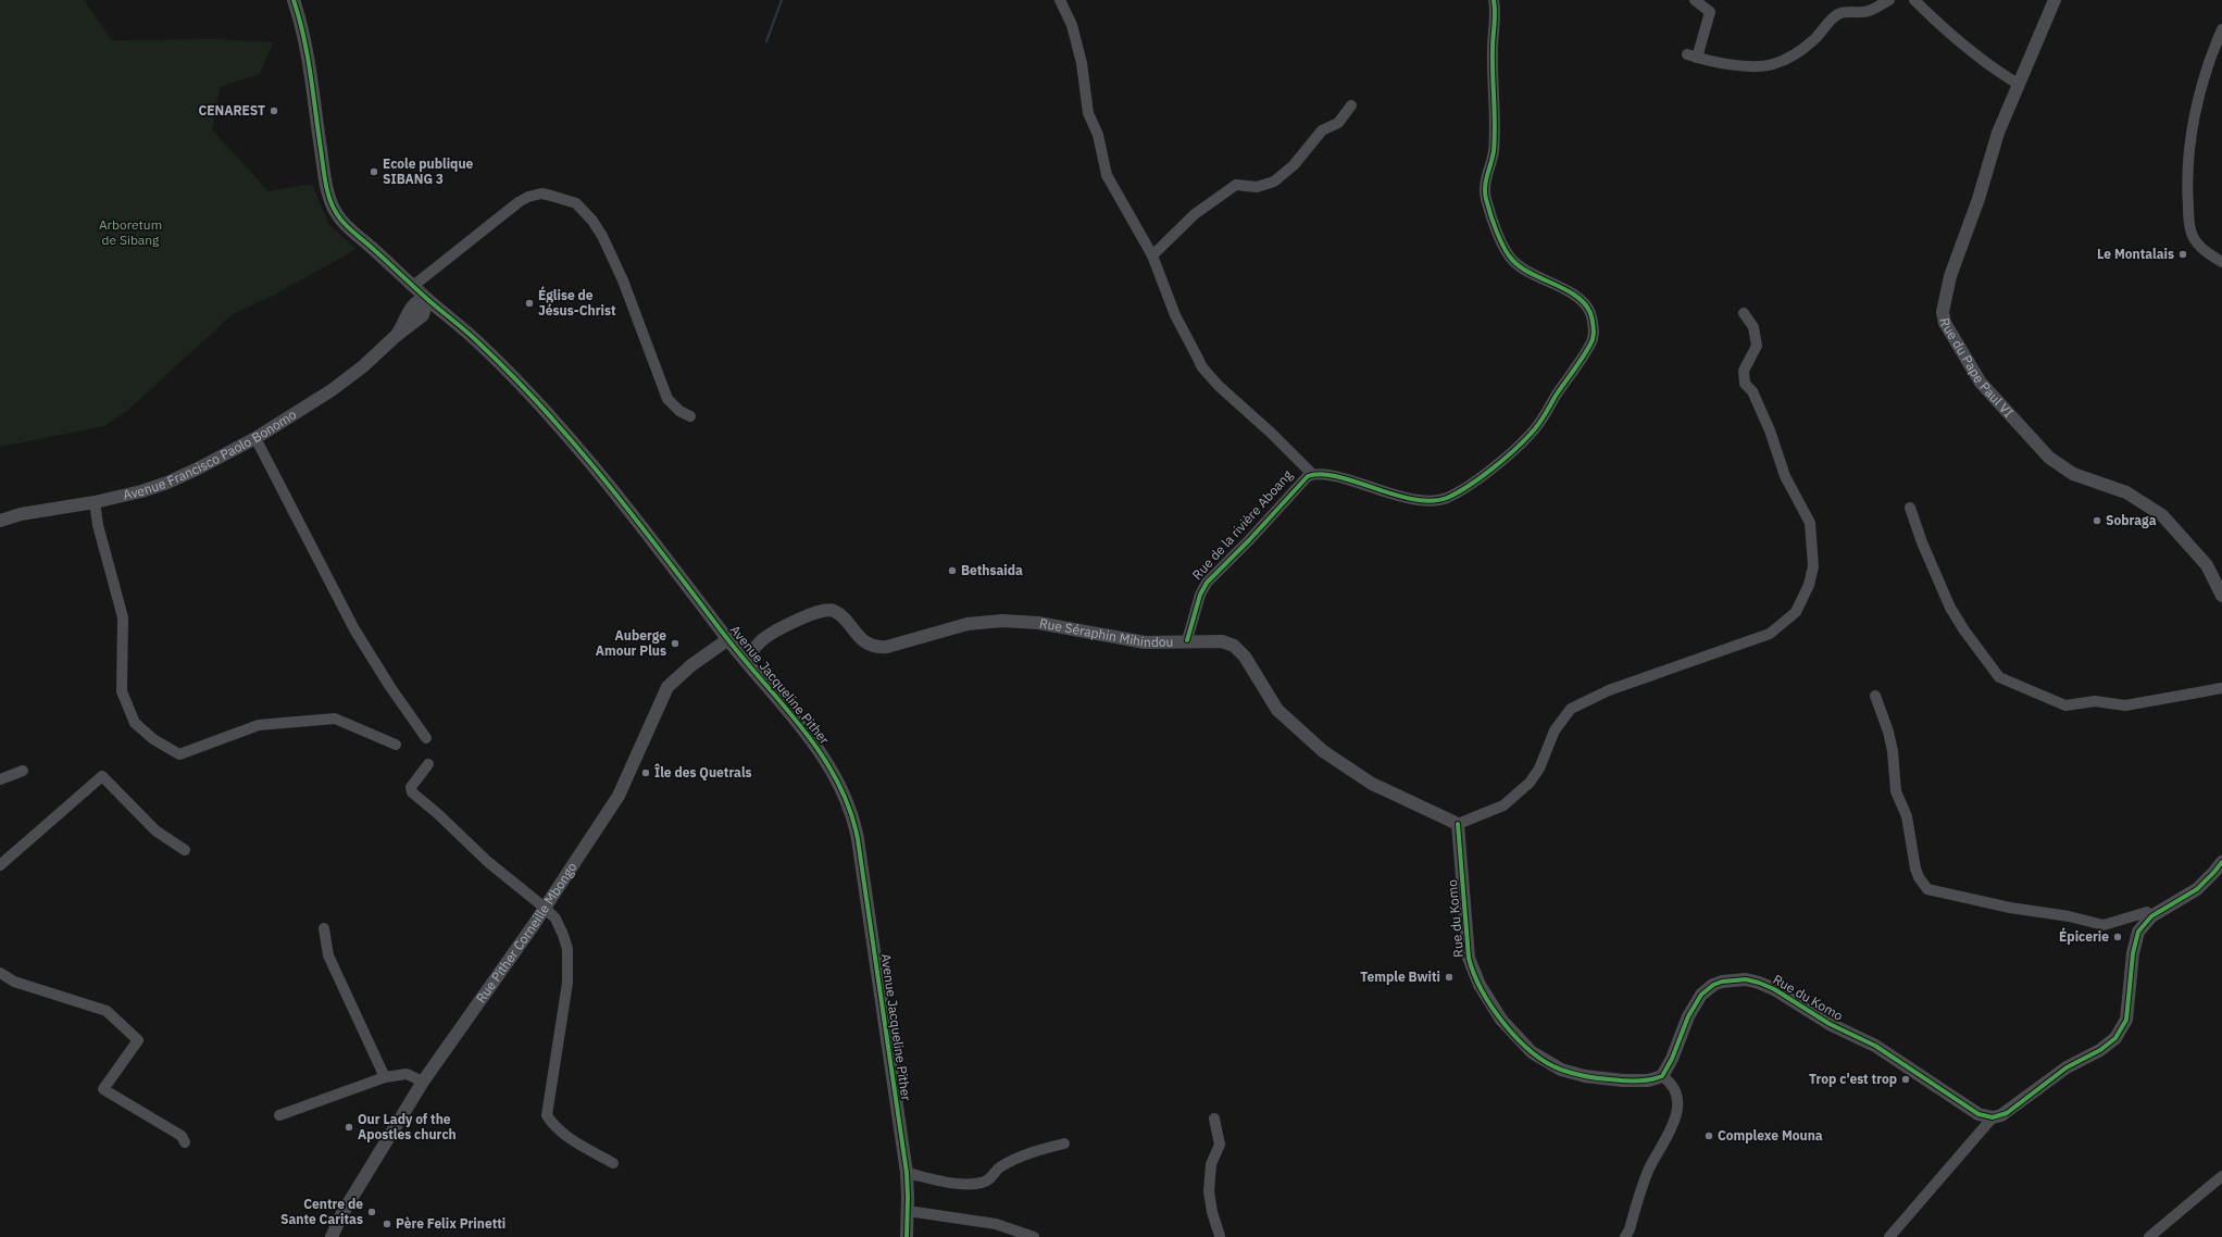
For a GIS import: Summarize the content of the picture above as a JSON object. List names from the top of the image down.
{
  "streets": {
    "street": [
      "Rue du Pape Paul VI",
      "Avenue Francisco Paolo Bonomo",
      "Rue de la rivière Aboang",
      "Rue Séraphin Mihindou",
      "Avenue Jacqueline Pither",
      "Rue du Komo",
      "Rue Pither Corneille Mbongo"
    ]
  },
  "crossings": [
    ["Rue de la rivière Aboang", "Rue Séraphin Mihindou"],
    ["Rue Séraphin Mihindou", "Avenue Jacqueline Pither"],
    ["Rue Séraphin Mihindou", "Rue du Komo"],
    ["Avenue Jacqueline Pither", "Rue Pither Corneille Mbongo"]
  ],
  "parks": ["Arboretum de Sibang"],
  "places": [
    "CENAREST",
    "Ecole publique SIBANG 3",
    "Le Montalais",
    "Église de Jésus-Christ",
    "Sobraga",
    "Bethsaida",
    "Auberge Amour Plus",
    "Île des Quetrals",
    "Épicerie",
    "Temple Bwiti",
    "Trop c'est trop",
    "Our Lady of the Apostles church",
    "Complexe Mouna",
    "Centre de Sante Caritas",
    "Père Felix Prinetti"
  ]
}
